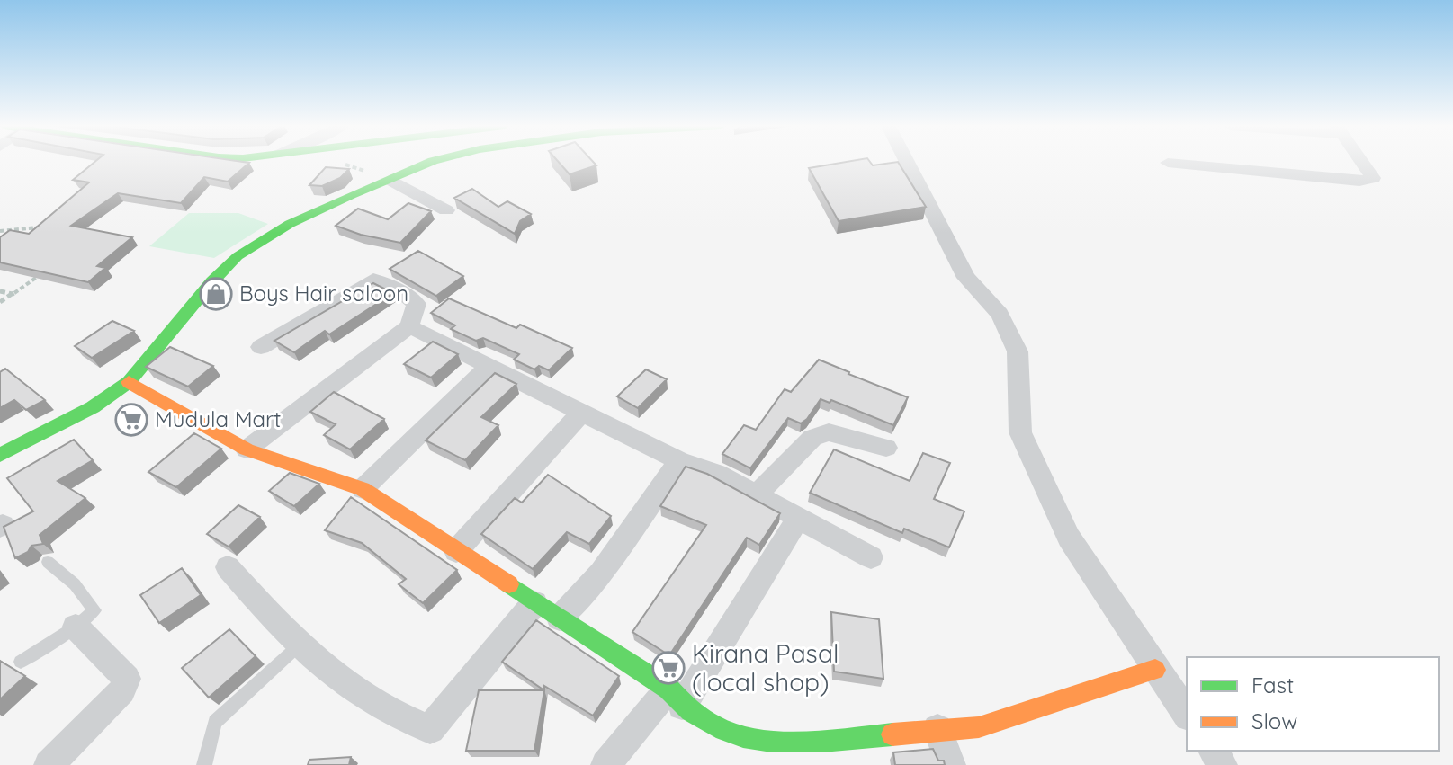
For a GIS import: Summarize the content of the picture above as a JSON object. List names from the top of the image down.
{
  "places": {
    "shop": ["Boys Hair saloon"],
    "supermarket": ["Mudula Mart", "Kirana Pasal (local shop)"]
  },
  "legend": ["Fast", "Slow"]
}
